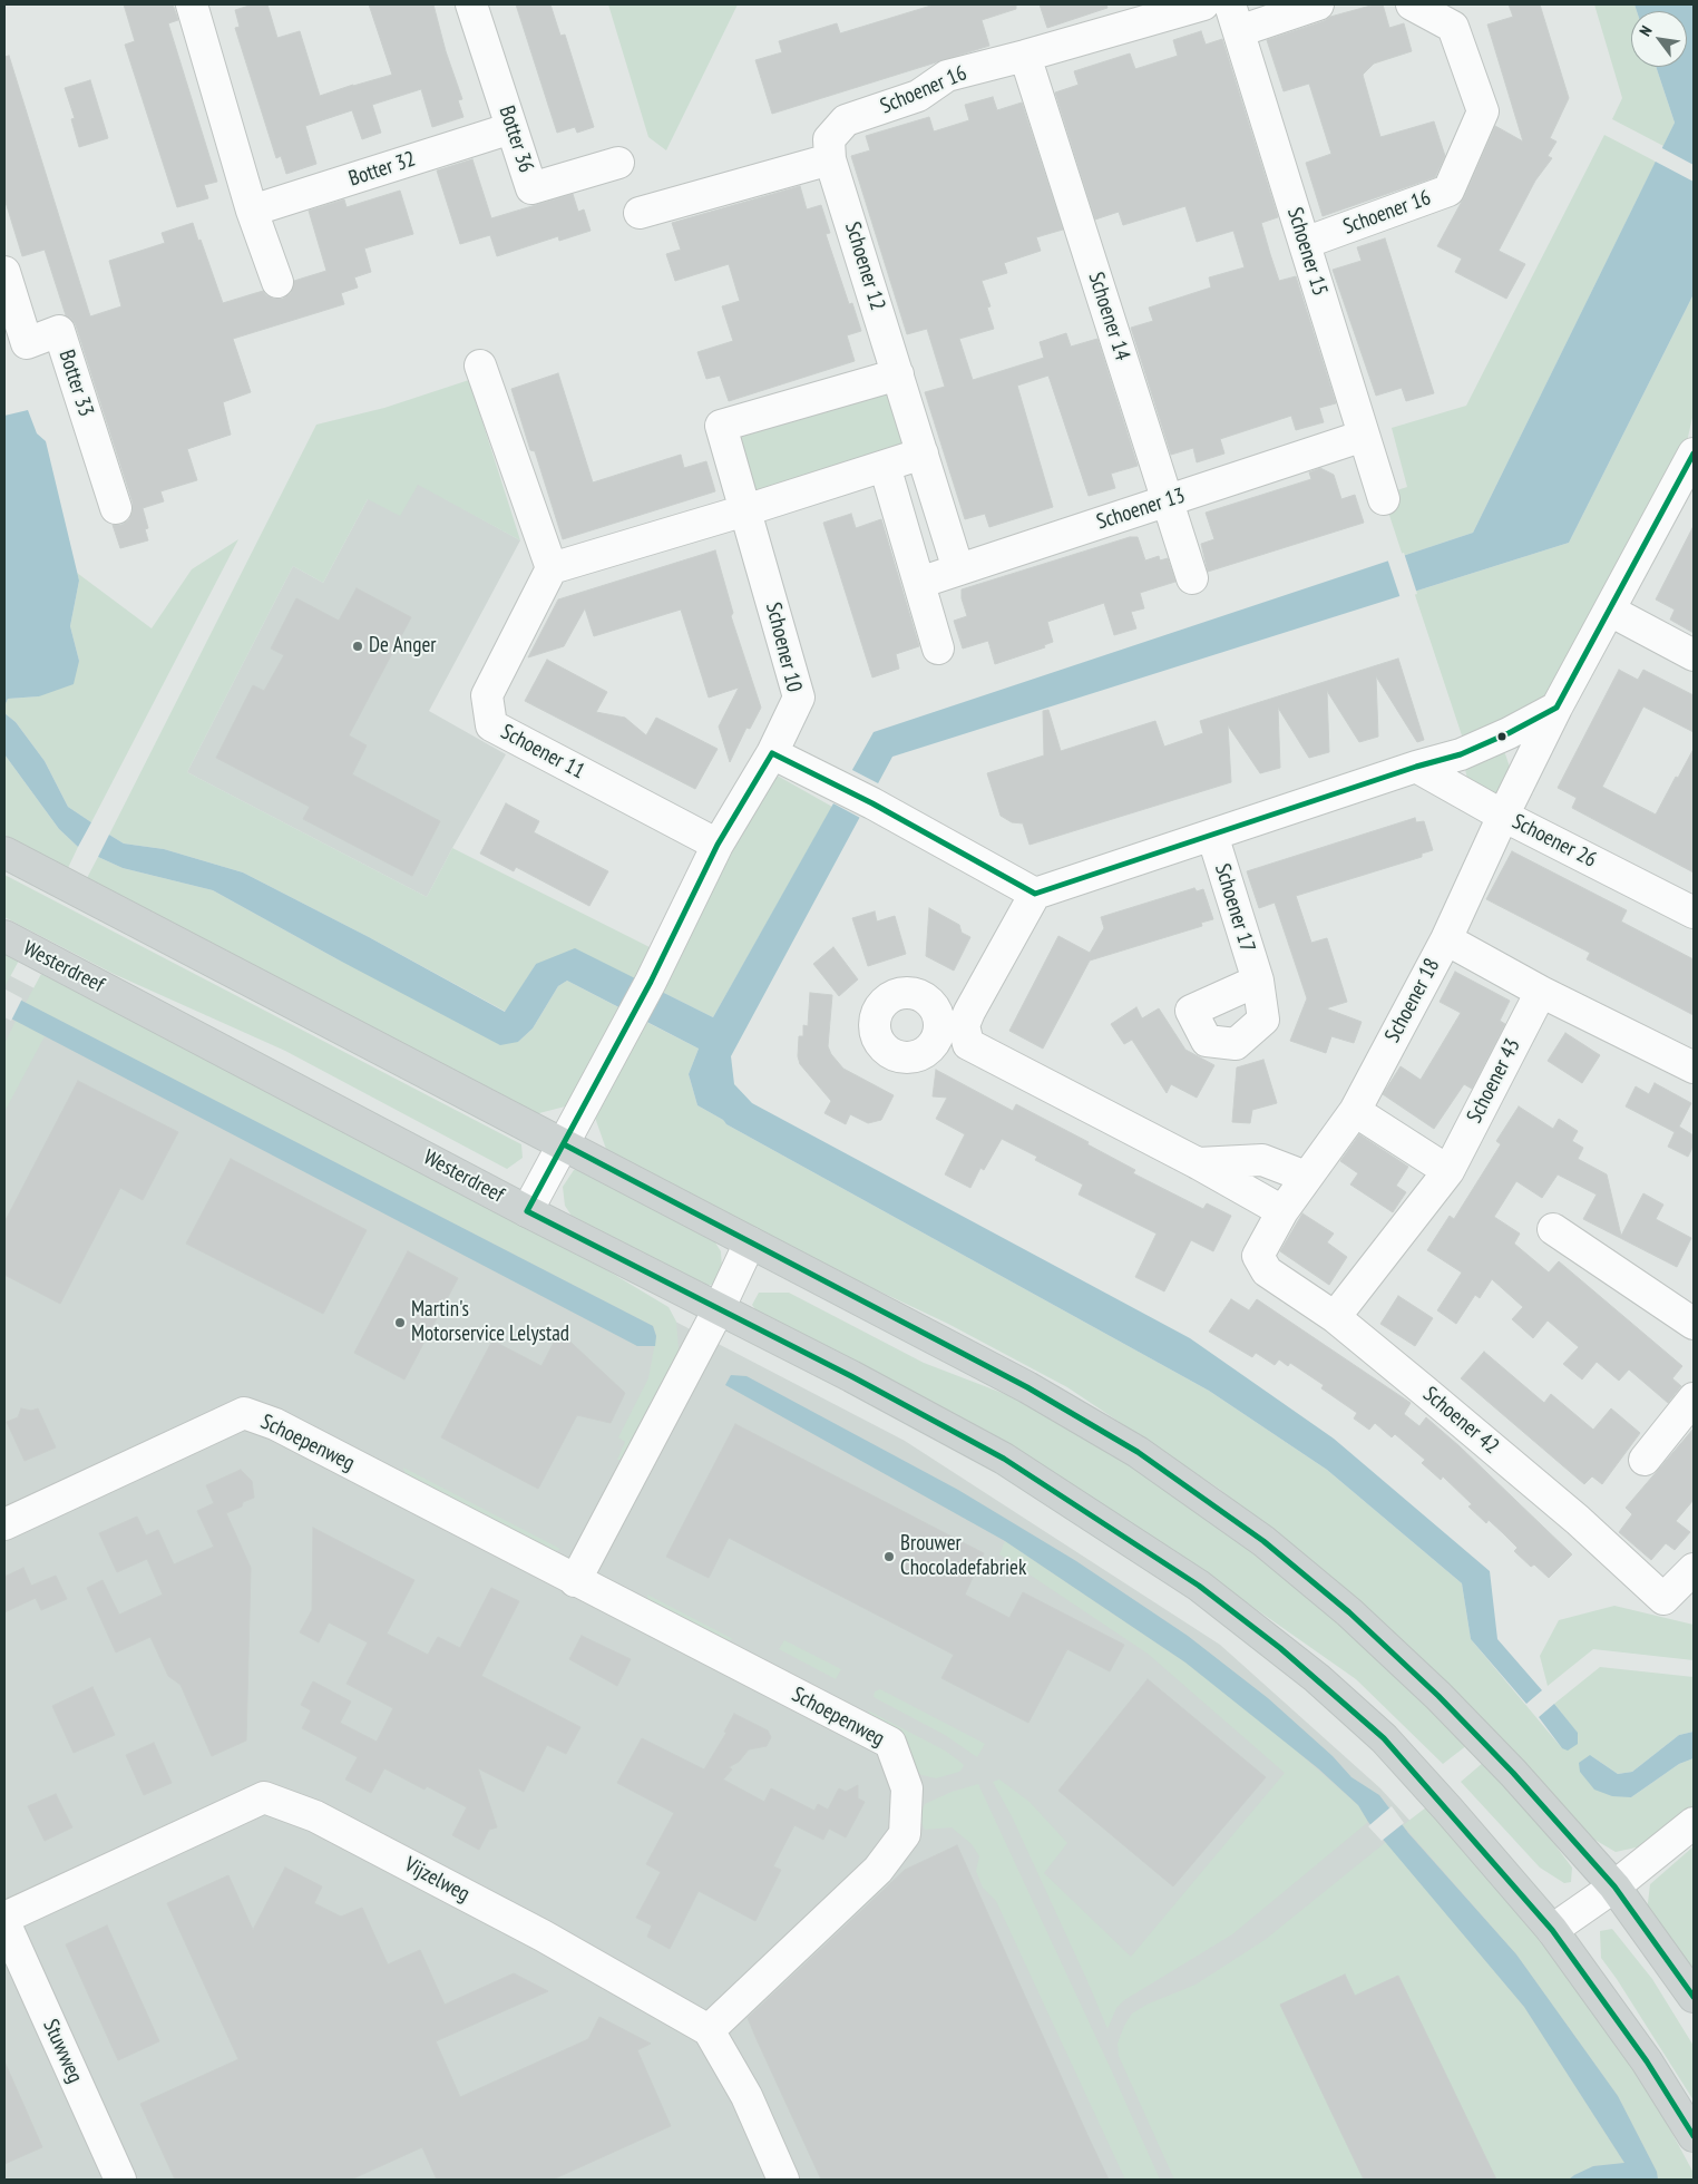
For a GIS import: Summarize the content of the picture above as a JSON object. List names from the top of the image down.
{
  "streets": {
    "main road": ["Westerdreef"],
    "street": [
      "Schoener 16",
      "Botter 36",
      "Botter 32",
      "Schoener 15",
      "Schoener 12",
      "Schoener 14",
      "Botter 33",
      "Schoener 13",
      "Schoener 10",
      "Schoener 11",
      "Schoener 26",
      "Schoener 17",
      "Schoener 18",
      "Schoener 43",
      "Schoener 42",
      "Schoepenweg",
      "Vijzelweg",
      "Stuwweg"
    ]
  },
  "crossings": [
    ["Schoener 16", "Schoener 15"],
    ["Schoener 16", "Schoener 12"],
    ["Schoener 16", "Schoener 14"],
    ["Botter 36", "Botter 32"],
    ["Schoener 15", "Schoener 13"],
    ["Schoener 12", "Schoener 13"],
    ["Schoener 12", "Schoener 10"],
    ["Schoener 14", "Schoener 13"],
    ["Schoener 10", "Schoener 11"],
    ["Schoener 10", "Westerdreef"],
    ["Schoener 26", "Schoener 17"],
    ["Schoener 26", "Schoener 18"],
    ["Schoener 17", "Schoener 18"],
    ["Schoener 18", "Schoener 42"],
    ["Schoener 43", "Schoener 42"],
    ["Schoepenweg", "Vijzelweg"]
  ],
  "places": ["De Anger", "Martin's Motorservice Lelystad", "Brouwer Chocoladefabriek"],
  "north": "top left"
}
